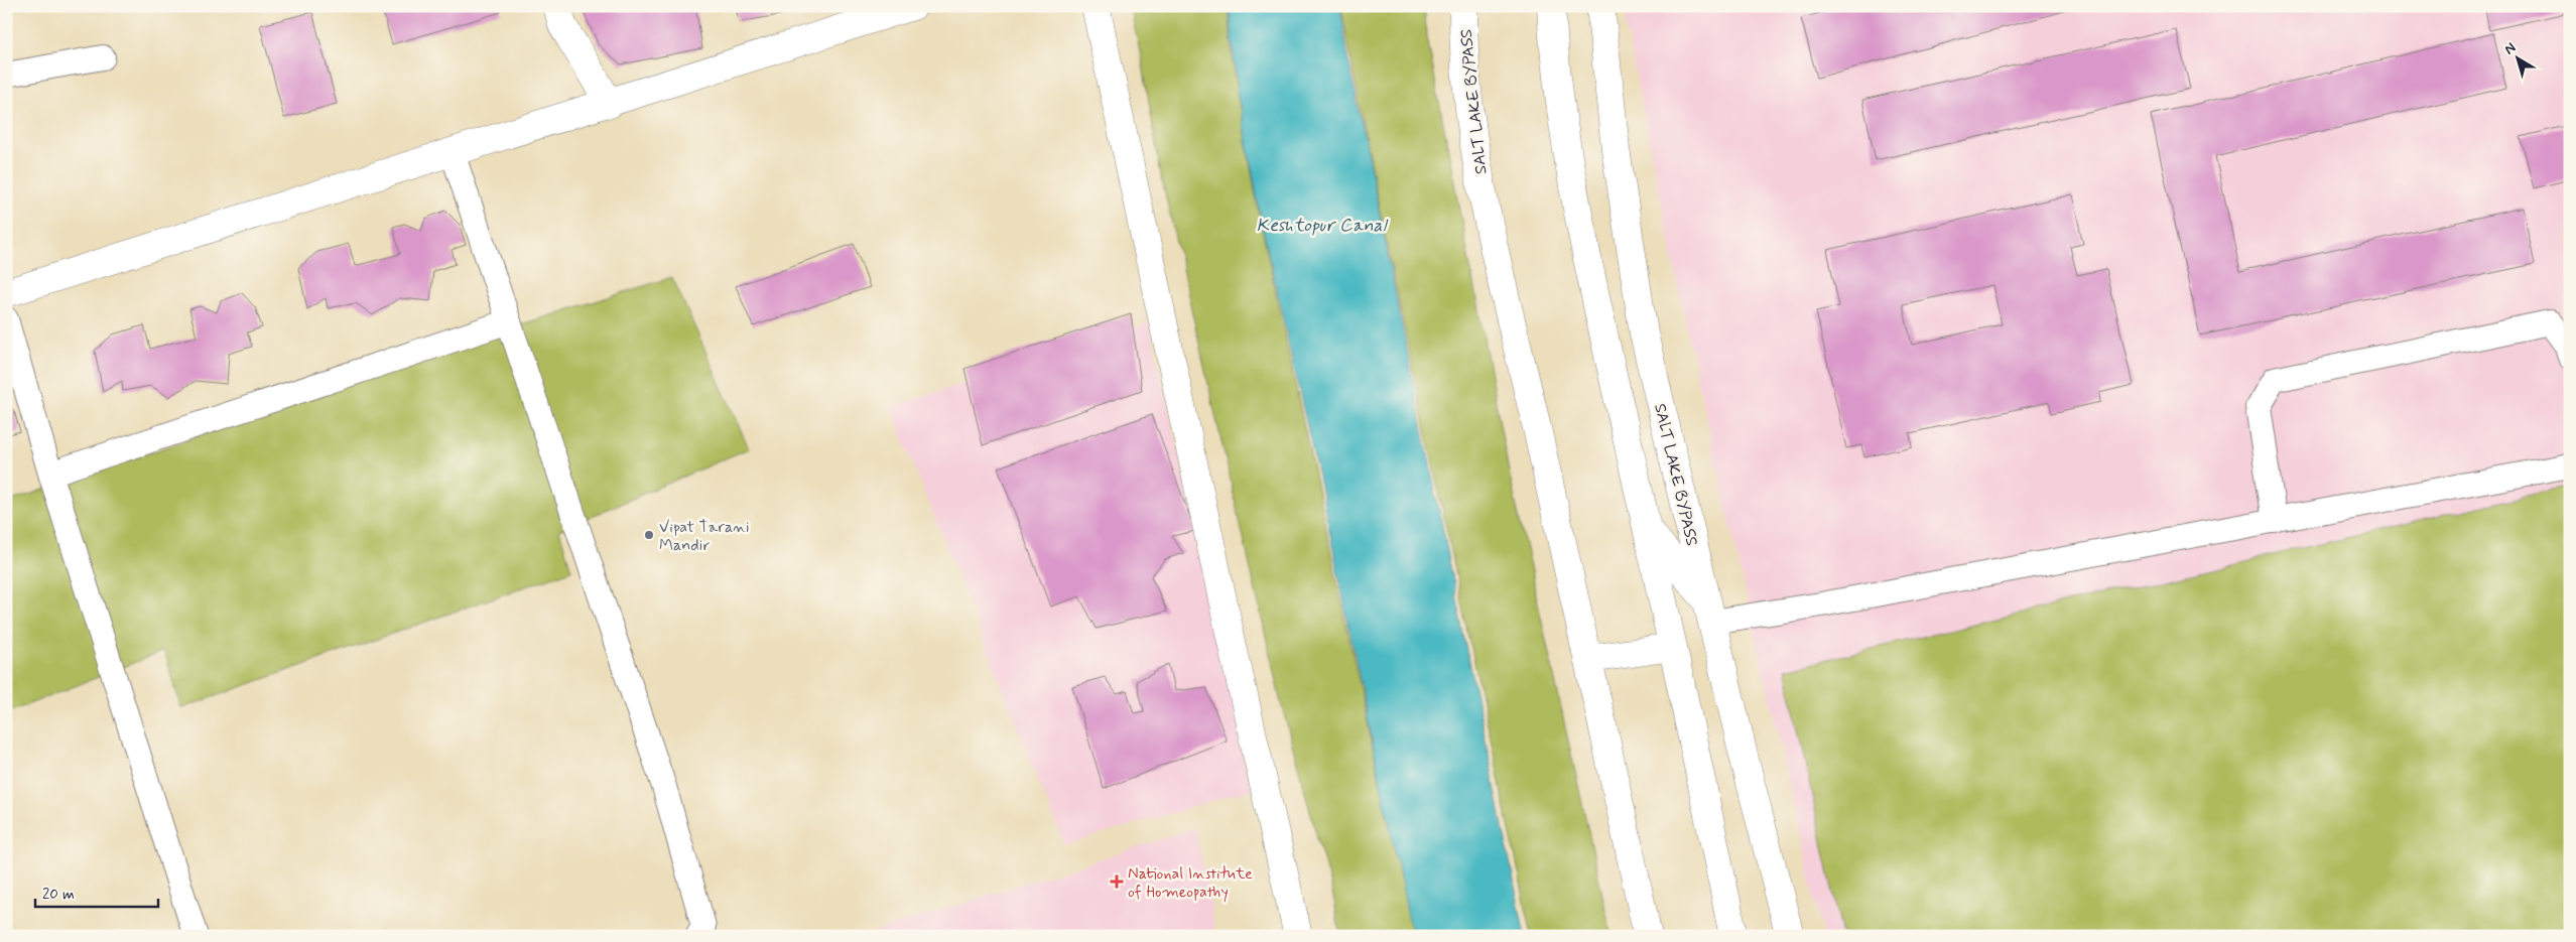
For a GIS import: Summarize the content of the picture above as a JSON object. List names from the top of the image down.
{
  "streets": {
    "main road": ["SALT LAKE BYPASS"]
  },
  "water": ["Keshtopur Canal"],
  "places": {
    "other": ["Vipat Tarani Mandir"],
    "health": ["National Institute of Homeopathy"]
  },
  "scale_bar": "20 m",
  "north": "top left"
}
